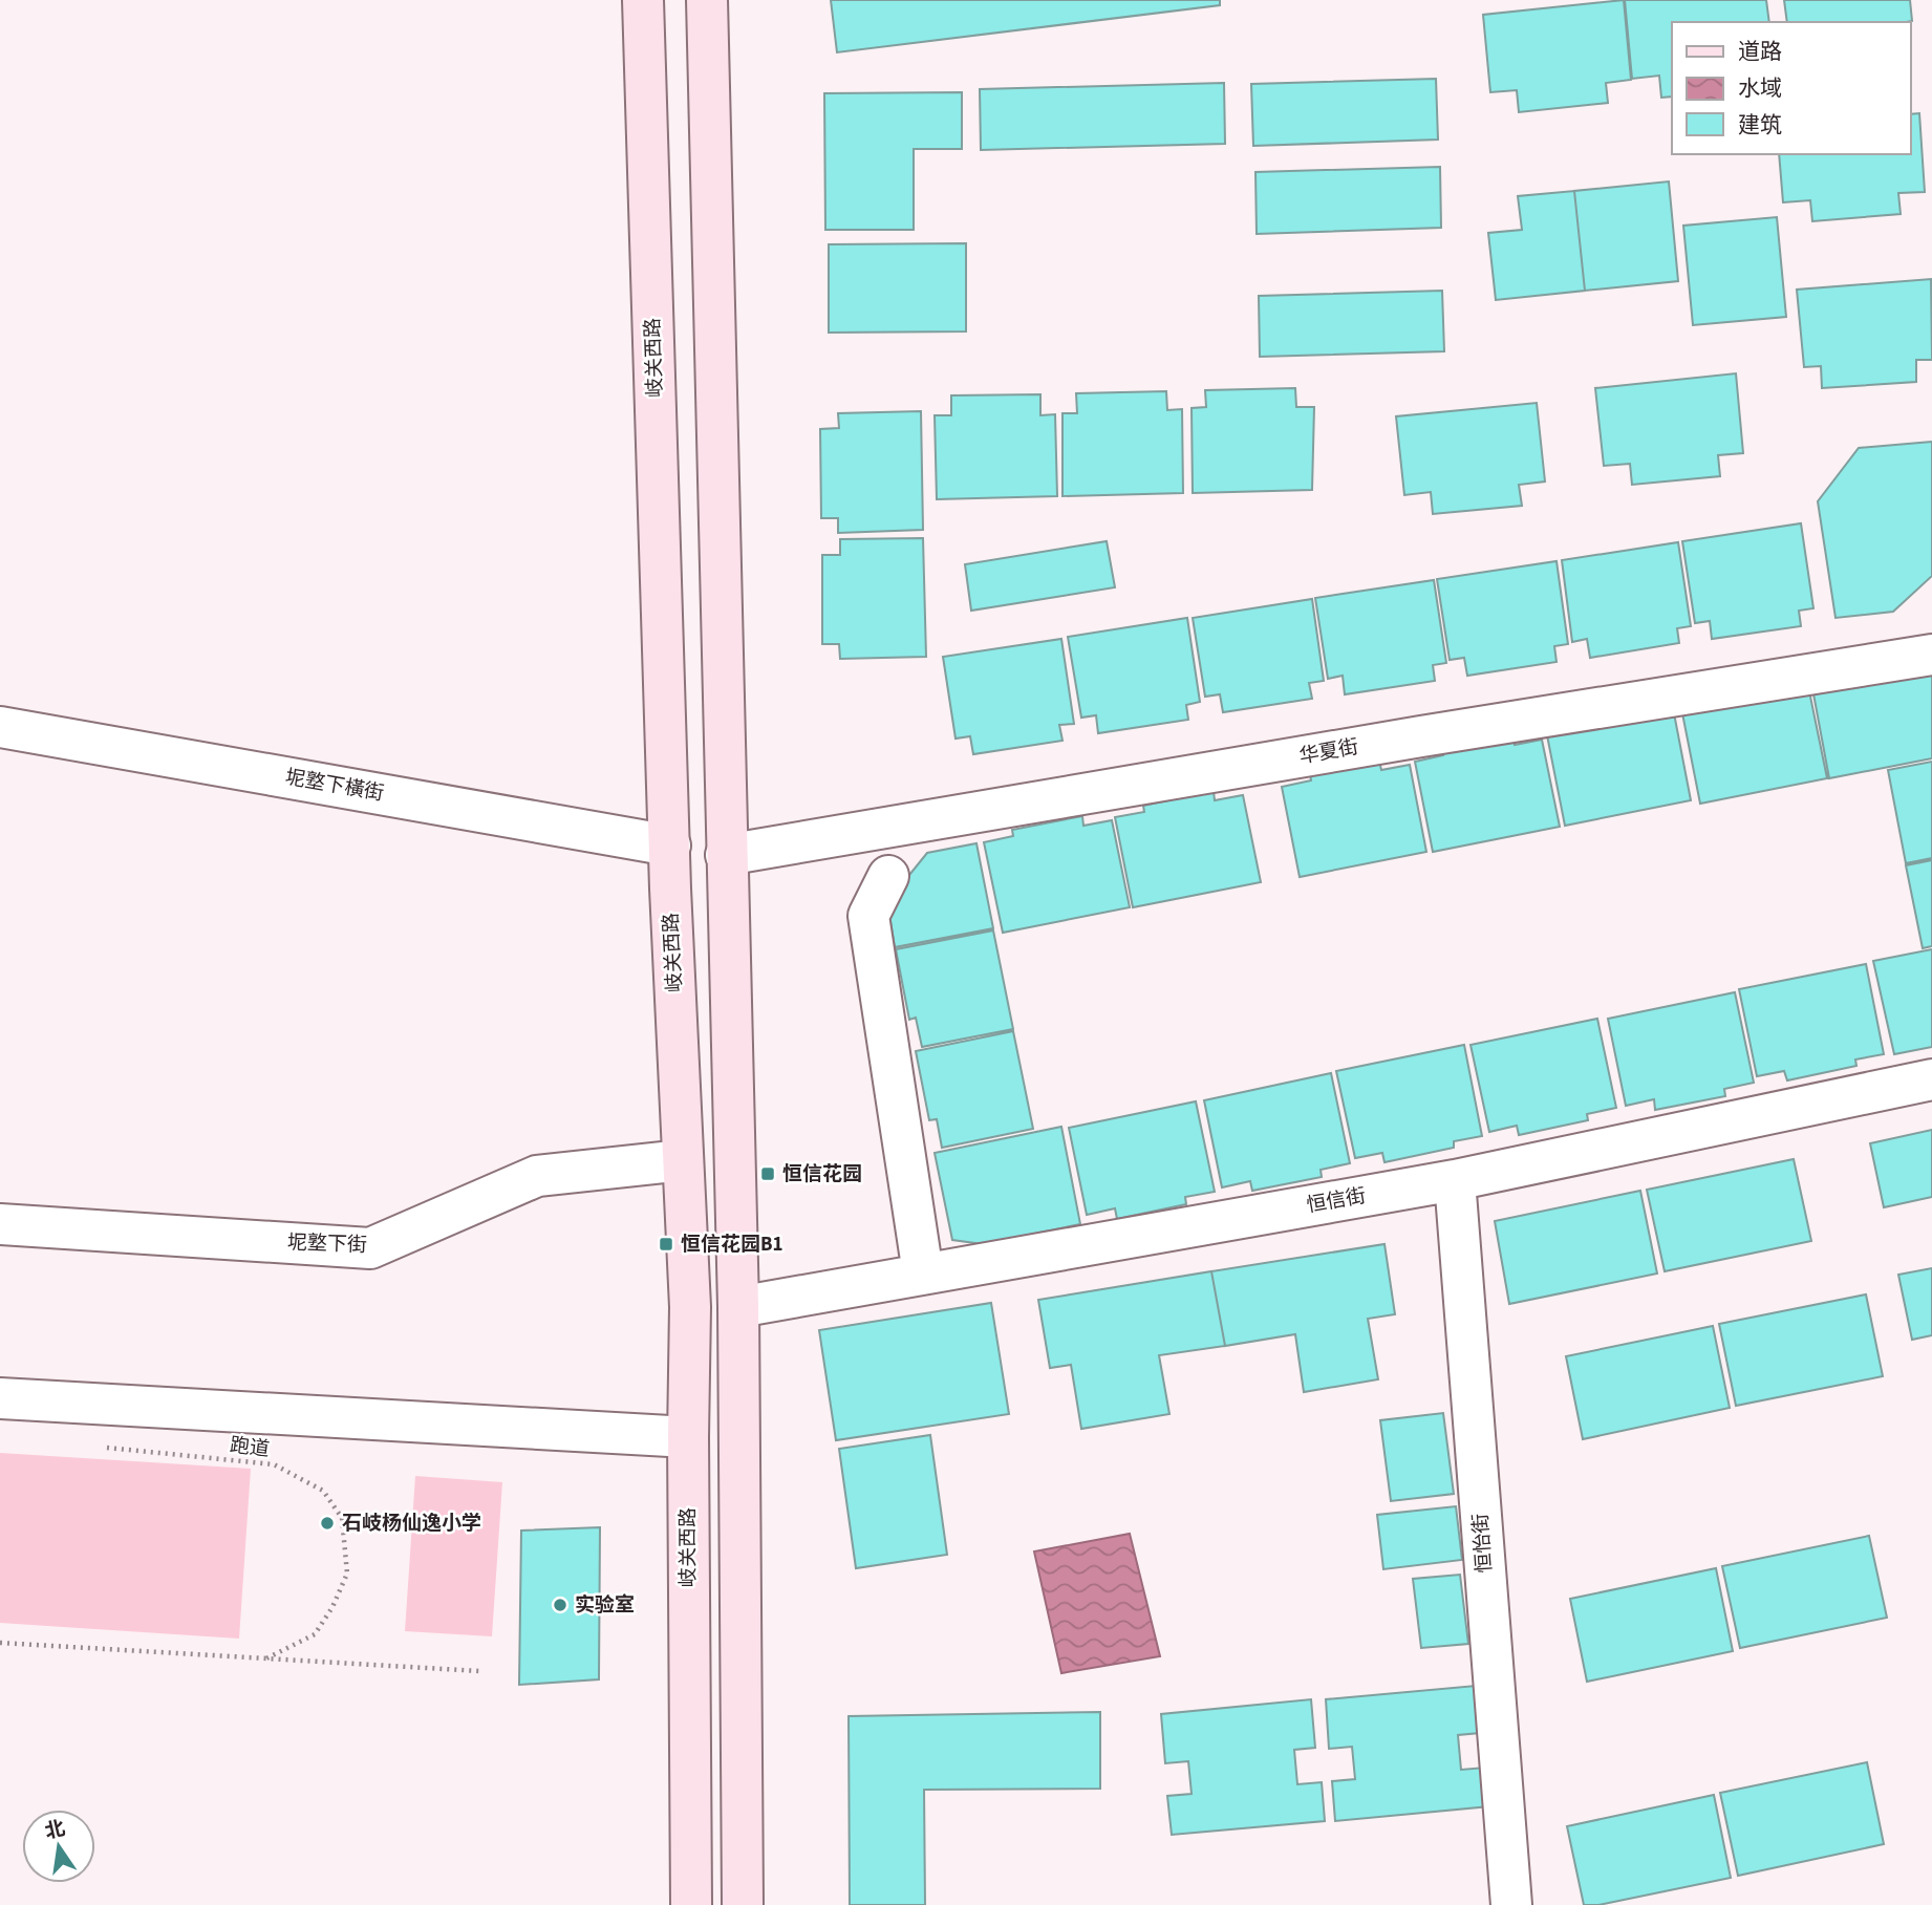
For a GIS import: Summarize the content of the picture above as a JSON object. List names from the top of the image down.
{
  "streets": {
    "main road": ["岐关西路"],
    "street": [
      "华夏街",
      "坭墪下橫街",
      "恒信街",
      "坭墪下街",
      "恒怡街"
    ],
    "path": ["跑道"]
  },
  "crossings": [
    ["岐关西路", "坭墪下橫街"],
    ["岐关西路", "坭墪下街"],
    ["恒信街", "恒怡街"]
  ],
  "places": {
    "transit": ["恒信花园", "恒信花园B1"],
    "other": ["石岐杨仙逸小学", "实验室"]
  },
  "legend": ["道路", "水域", "建筑"],
  "north": "top"
}
